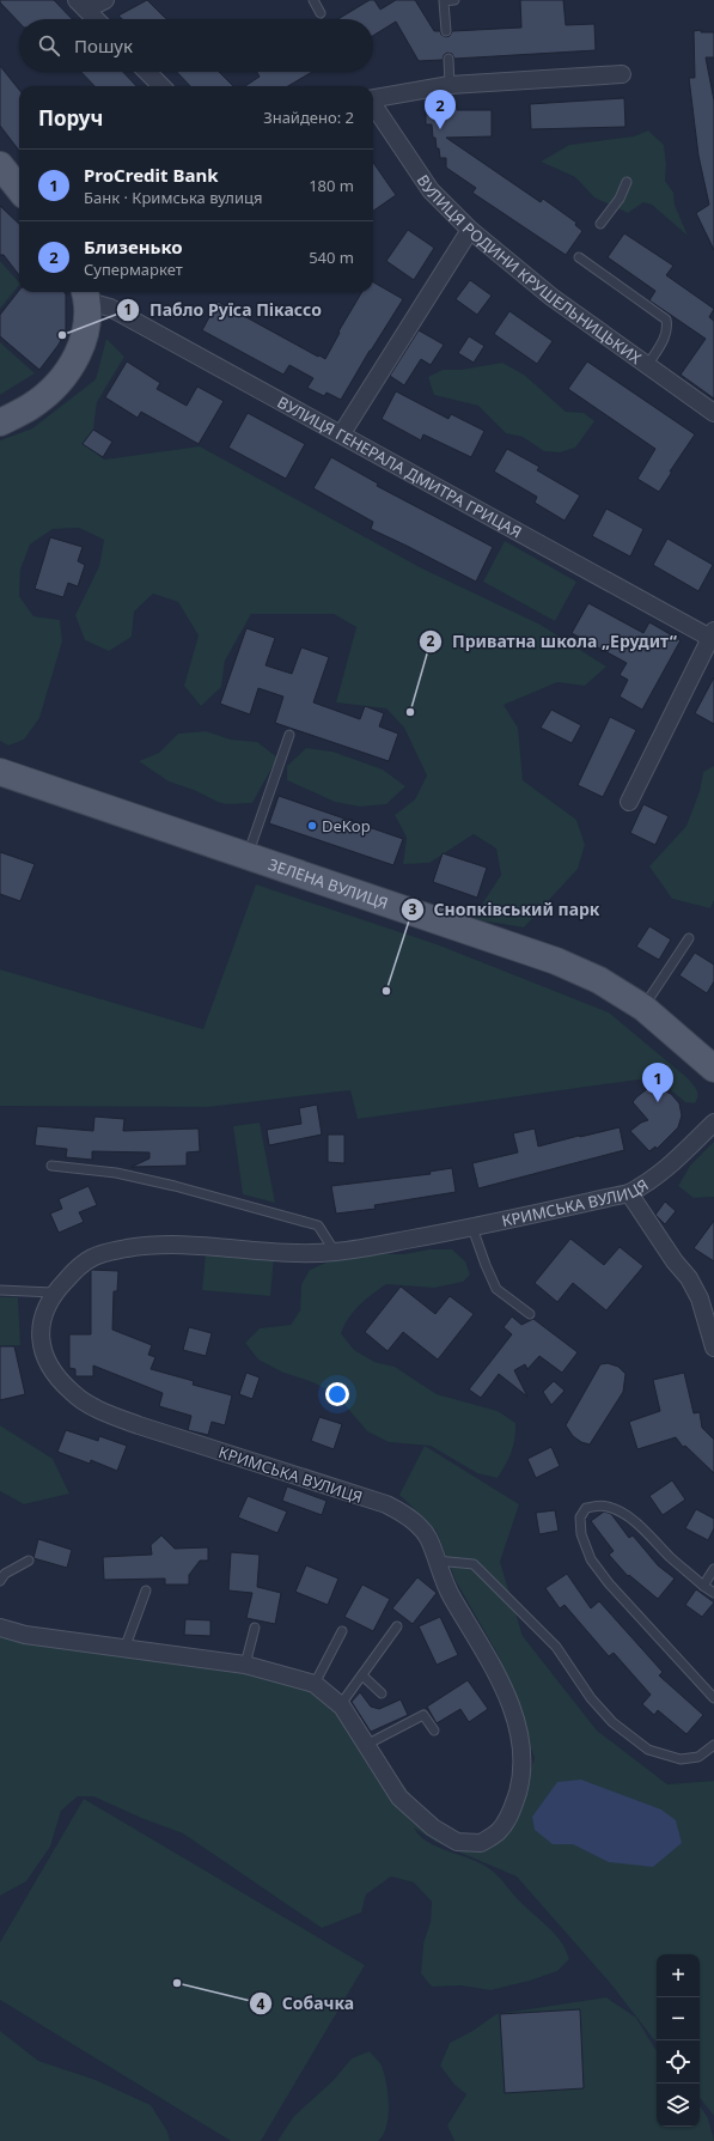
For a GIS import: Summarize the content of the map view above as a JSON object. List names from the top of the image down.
{
  "streets": {
    "main road": ["ЗЕЛЕНА ВУЛИЦЯ"],
    "street": ["ВУЛИЦЯ РОДИНИ КРУШЕЛЬНИЦЬКИХ", "ВУЛИЦЯ ГЕНЕРАЛА ДМИТРА ГРИЦАЯ", "КРИМСЬКА ВУЛИЦЯ"]
  },
  "places": [
    "Пабло Руїса Пікассо",
    "Приватна школа „Ерудит“",
    "DeKop",
    "Снопківський парк",
    "Собачка"
  ],
  "page": {
    "search": "Пошук",
    "heading": ["Поруч", "Знайдено: 2"],
    "pins": ["2", "1"],
    "list": [
      {
        "mark": "1",
        "name": "ProCredit Bank",
        "note": "Банк · Кримська вулиця",
        "value": "180 m"
      },
      {
        "mark": "2",
        "name": "Близенько",
        "note": "Супермаркет",
        "value": "540 m"
      }
    ],
    "map_buttons": ["+", "−"]
  }
}
